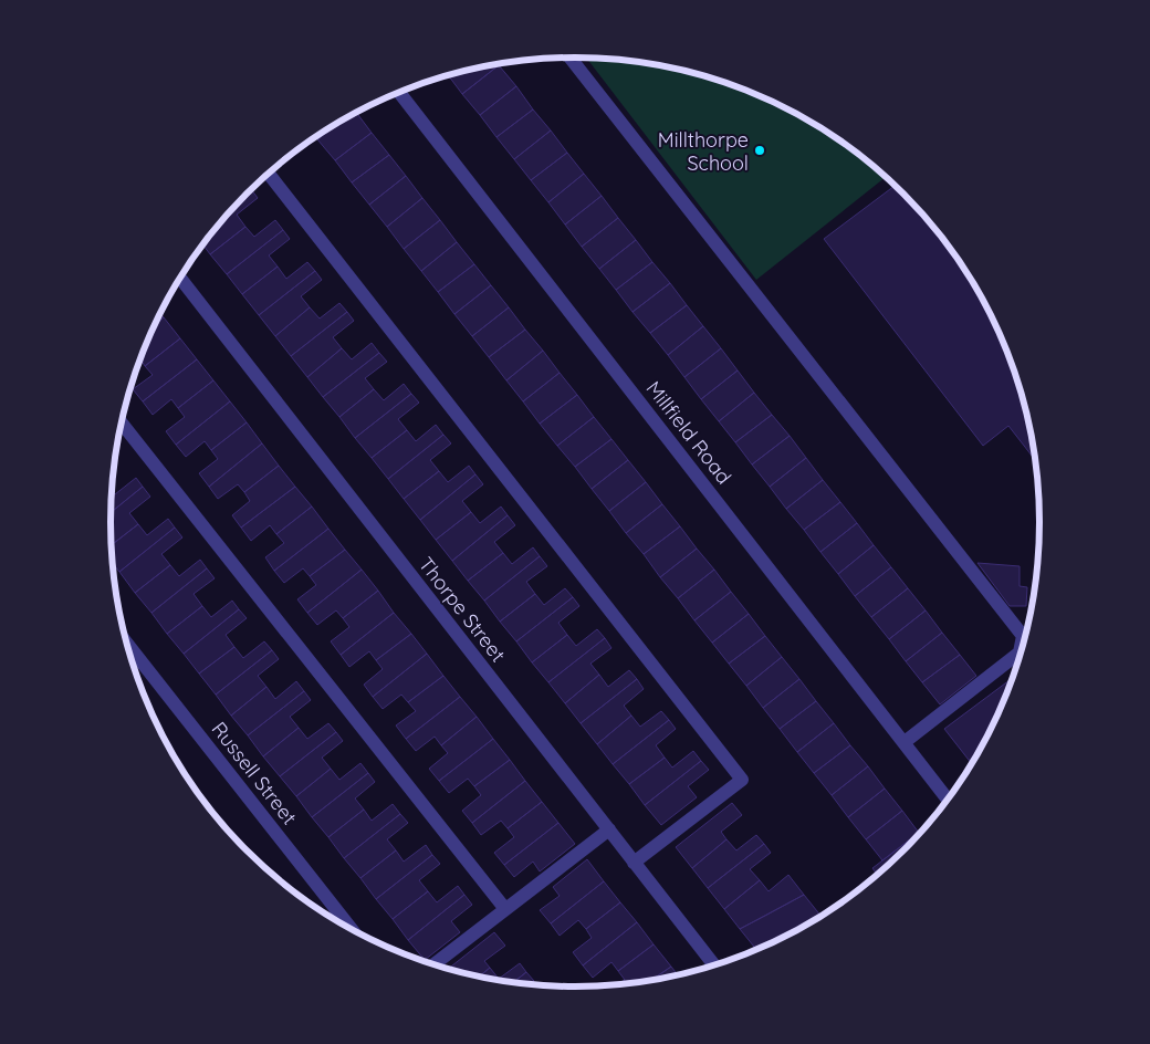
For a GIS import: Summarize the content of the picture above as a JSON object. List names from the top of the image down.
{
  "streets": {
    "street": ["Millfield Road", "Thorpe Street", "Russell Street"]
  },
  "places": ["Millthorpe School"]
}
